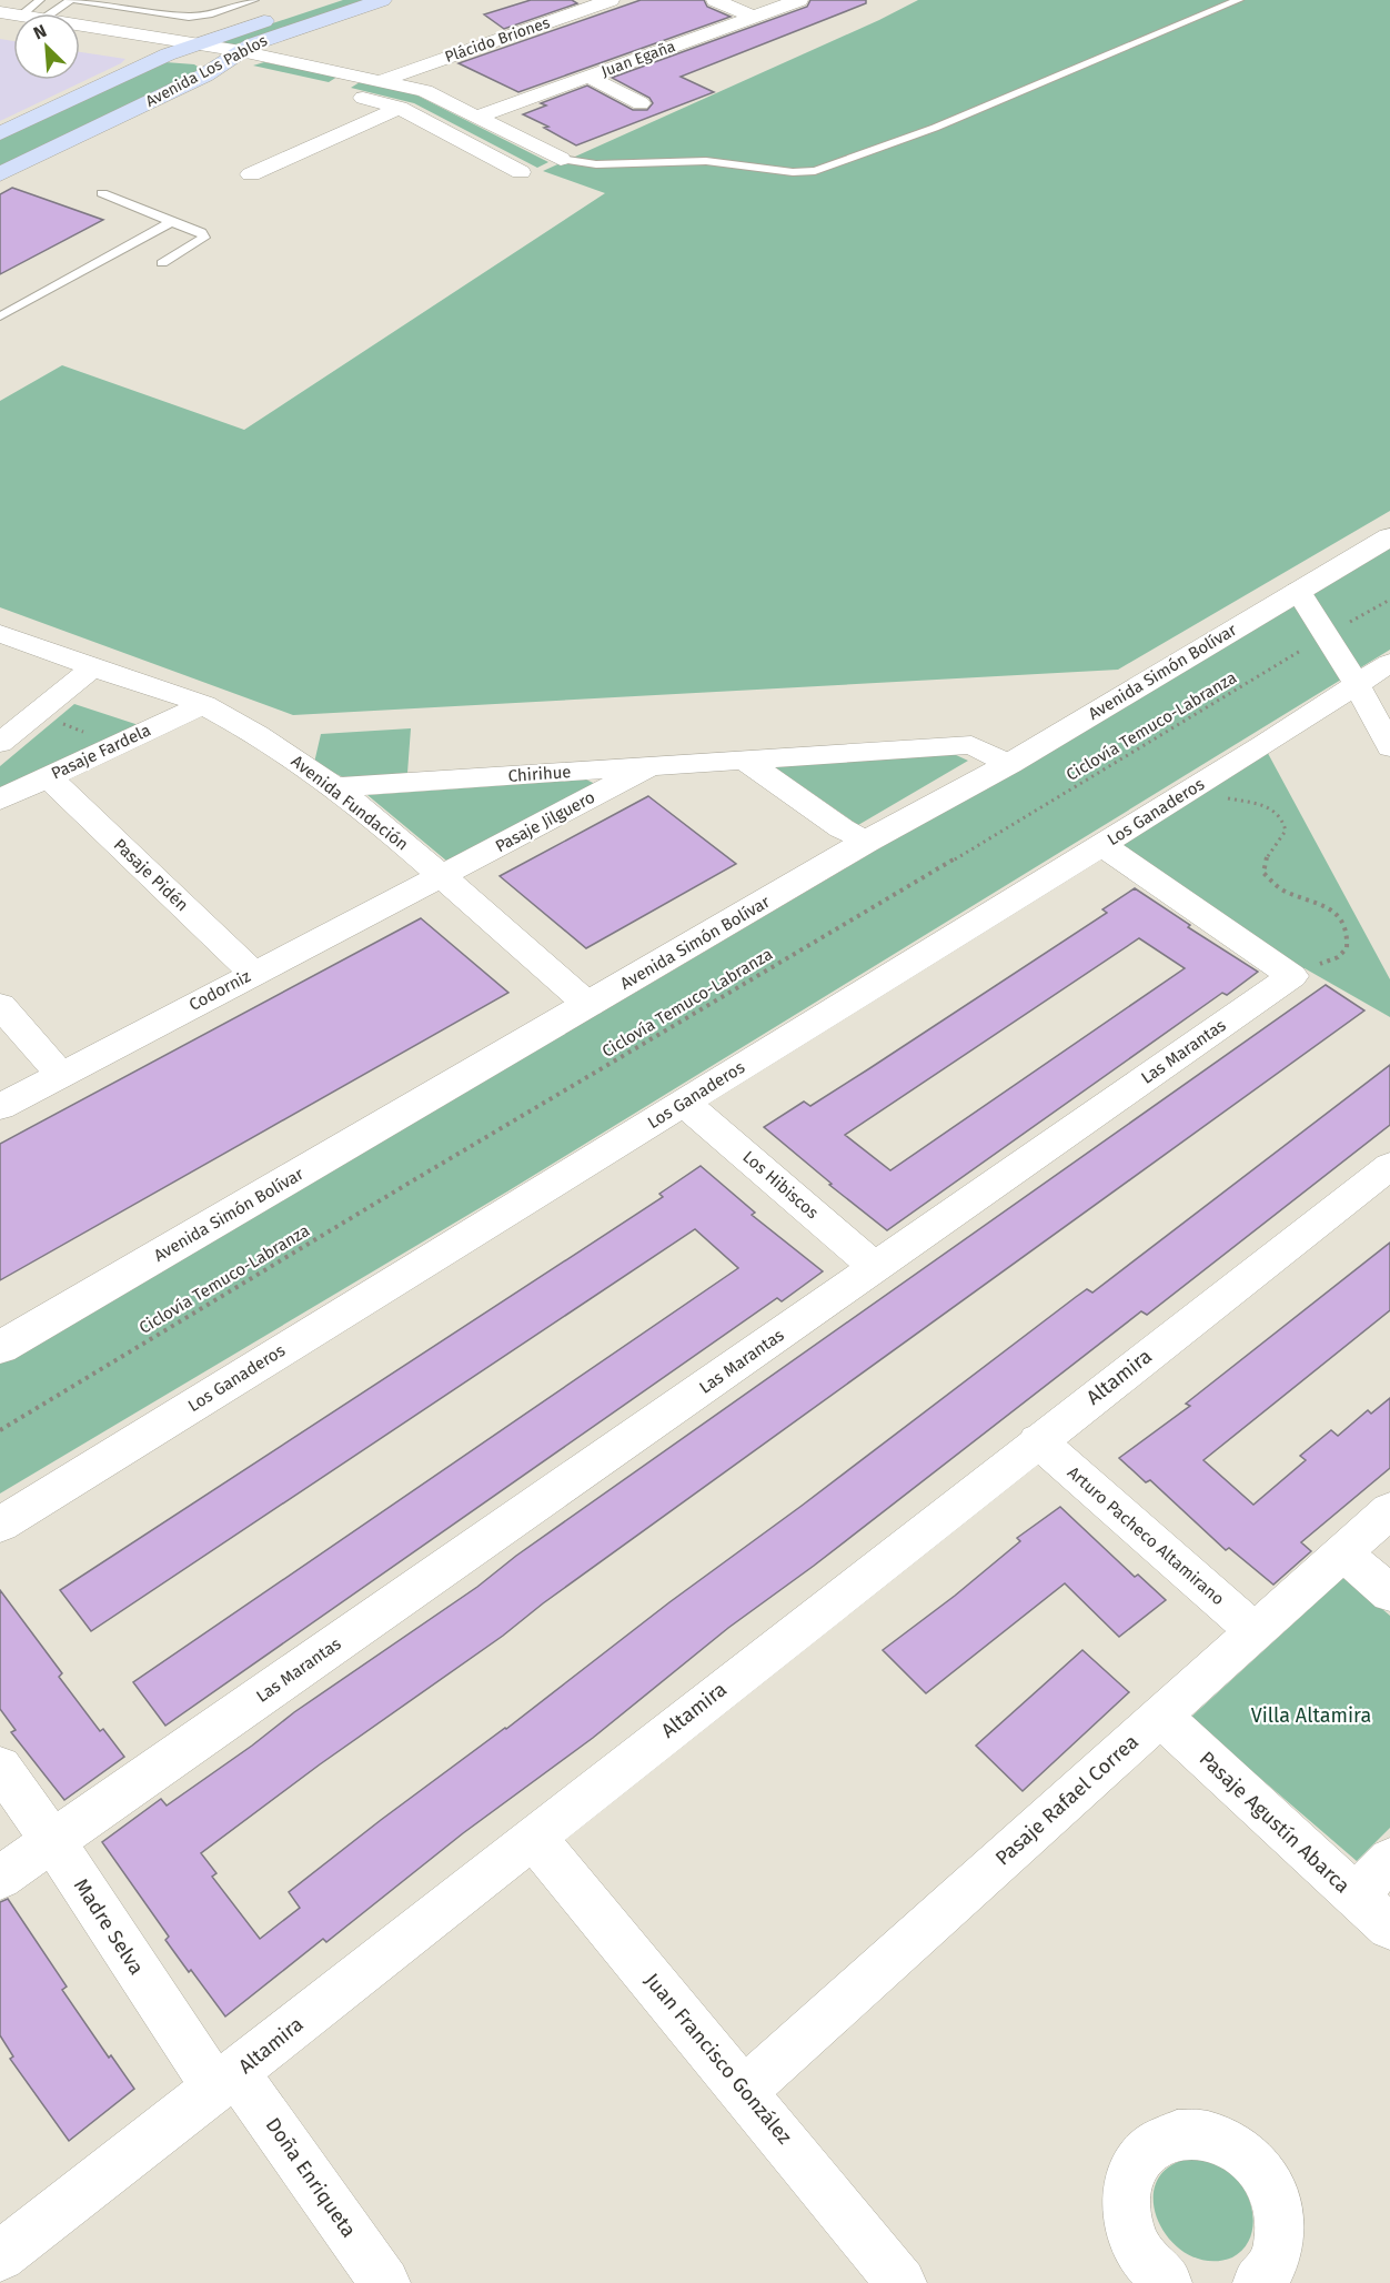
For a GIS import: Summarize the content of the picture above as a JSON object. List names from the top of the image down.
{
  "streets": {
    "main road": ["Avenida Los Pablos"],
    "street": [
      "Plácido Briones",
      "Juan Egaña",
      "Avenida Simón Bolívar",
      "Pasaje Fardela",
      "Chirihue",
      "Avenida Fundación",
      "Los Ganaderos",
      "Pasaje Jilguero",
      "Pasaje Pidén",
      "Codorniz",
      "Las Marantas",
      "Los Hibiscos",
      "Altamira",
      "Arturo Pacheco Altamirano",
      "Pasaje Rafael Correa",
      "Pasaje Agustín Abarca",
      "Madre Selva",
      "Juan Francisco González",
      "Doña Enriqueta"
    ],
    "path": ["Ciclovía Temuco-Labranza"]
  },
  "crossings": [
    ["Avenida Simón Bolívar", "Chirihue"],
    ["Avenida Simón Bolívar", "Avenida Fundación"],
    ["Pasaje Fardela", "Avenida Fundación"],
    ["Pasaje Fardela", "Pasaje Pidén"],
    ["Chirihue", "Avenida Fundación"],
    ["Chirihue", "Pasaje Jilguero"],
    ["Avenida Fundación", "Pasaje Jilguero"],
    ["Avenida Fundación", "Codorniz"],
    ["Los Ganaderos", "Los Hibiscos"],
    ["Pasaje Jilguero", "Codorniz"],
    ["Pasaje Pidén", "Codorniz"],
    ["Las Marantas", "Los Hibiscos"],
    ["Las Marantas", "Madre Selva"],
    ["Altamira", "Arturo Pacheco Altamirano"],
    ["Altamira", "Madre Selva"],
    ["Altamira", "Juan Francisco González"],
    ["Altamira", "Doña Enriqueta"],
    ["Arturo Pacheco Altamirano", "Pasaje Rafael Correa"],
    ["Pasaje Rafael Correa", "Pasaje Agustín Abarca"],
    ["Pasaje Rafael Correa", "Juan Francisco González"],
    ["Madre Selva", "Doña Enriqueta"]
  ],
  "parks": ["Villa Altamira"],
  "north": "top left"
}
